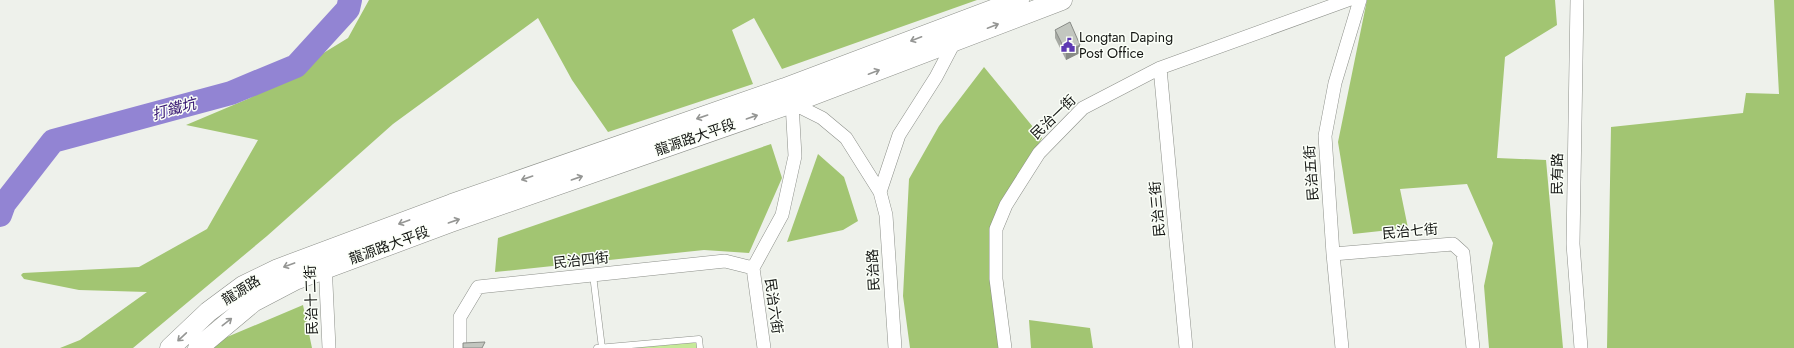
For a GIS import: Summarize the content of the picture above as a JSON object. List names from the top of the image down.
{
  "streets": {
    "main road": ["龍源路大平段", "龍源路"],
    "street": [
      "民治一街",
      "民治五街",
      "民有路",
      "民治三街",
      "民治七街",
      "民治四街",
      "民治路",
      "民治十二街",
      "民治六街"
    ]
  },
  "crossings": [
    ["民治一街", "民治三街"],
    ["龍源路大平段", "龍源路"],
    ["龍源路大平段", "民治十二街"],
    ["民治五街", "民治七街"],
    ["民治四街", "民治六街"],
    ["龍源路", "民治十二街"]
  ],
  "water": ["打鐵坑"],
  "places": {
    "public building": ["Longtan Daping Post Office"]
  }
}
